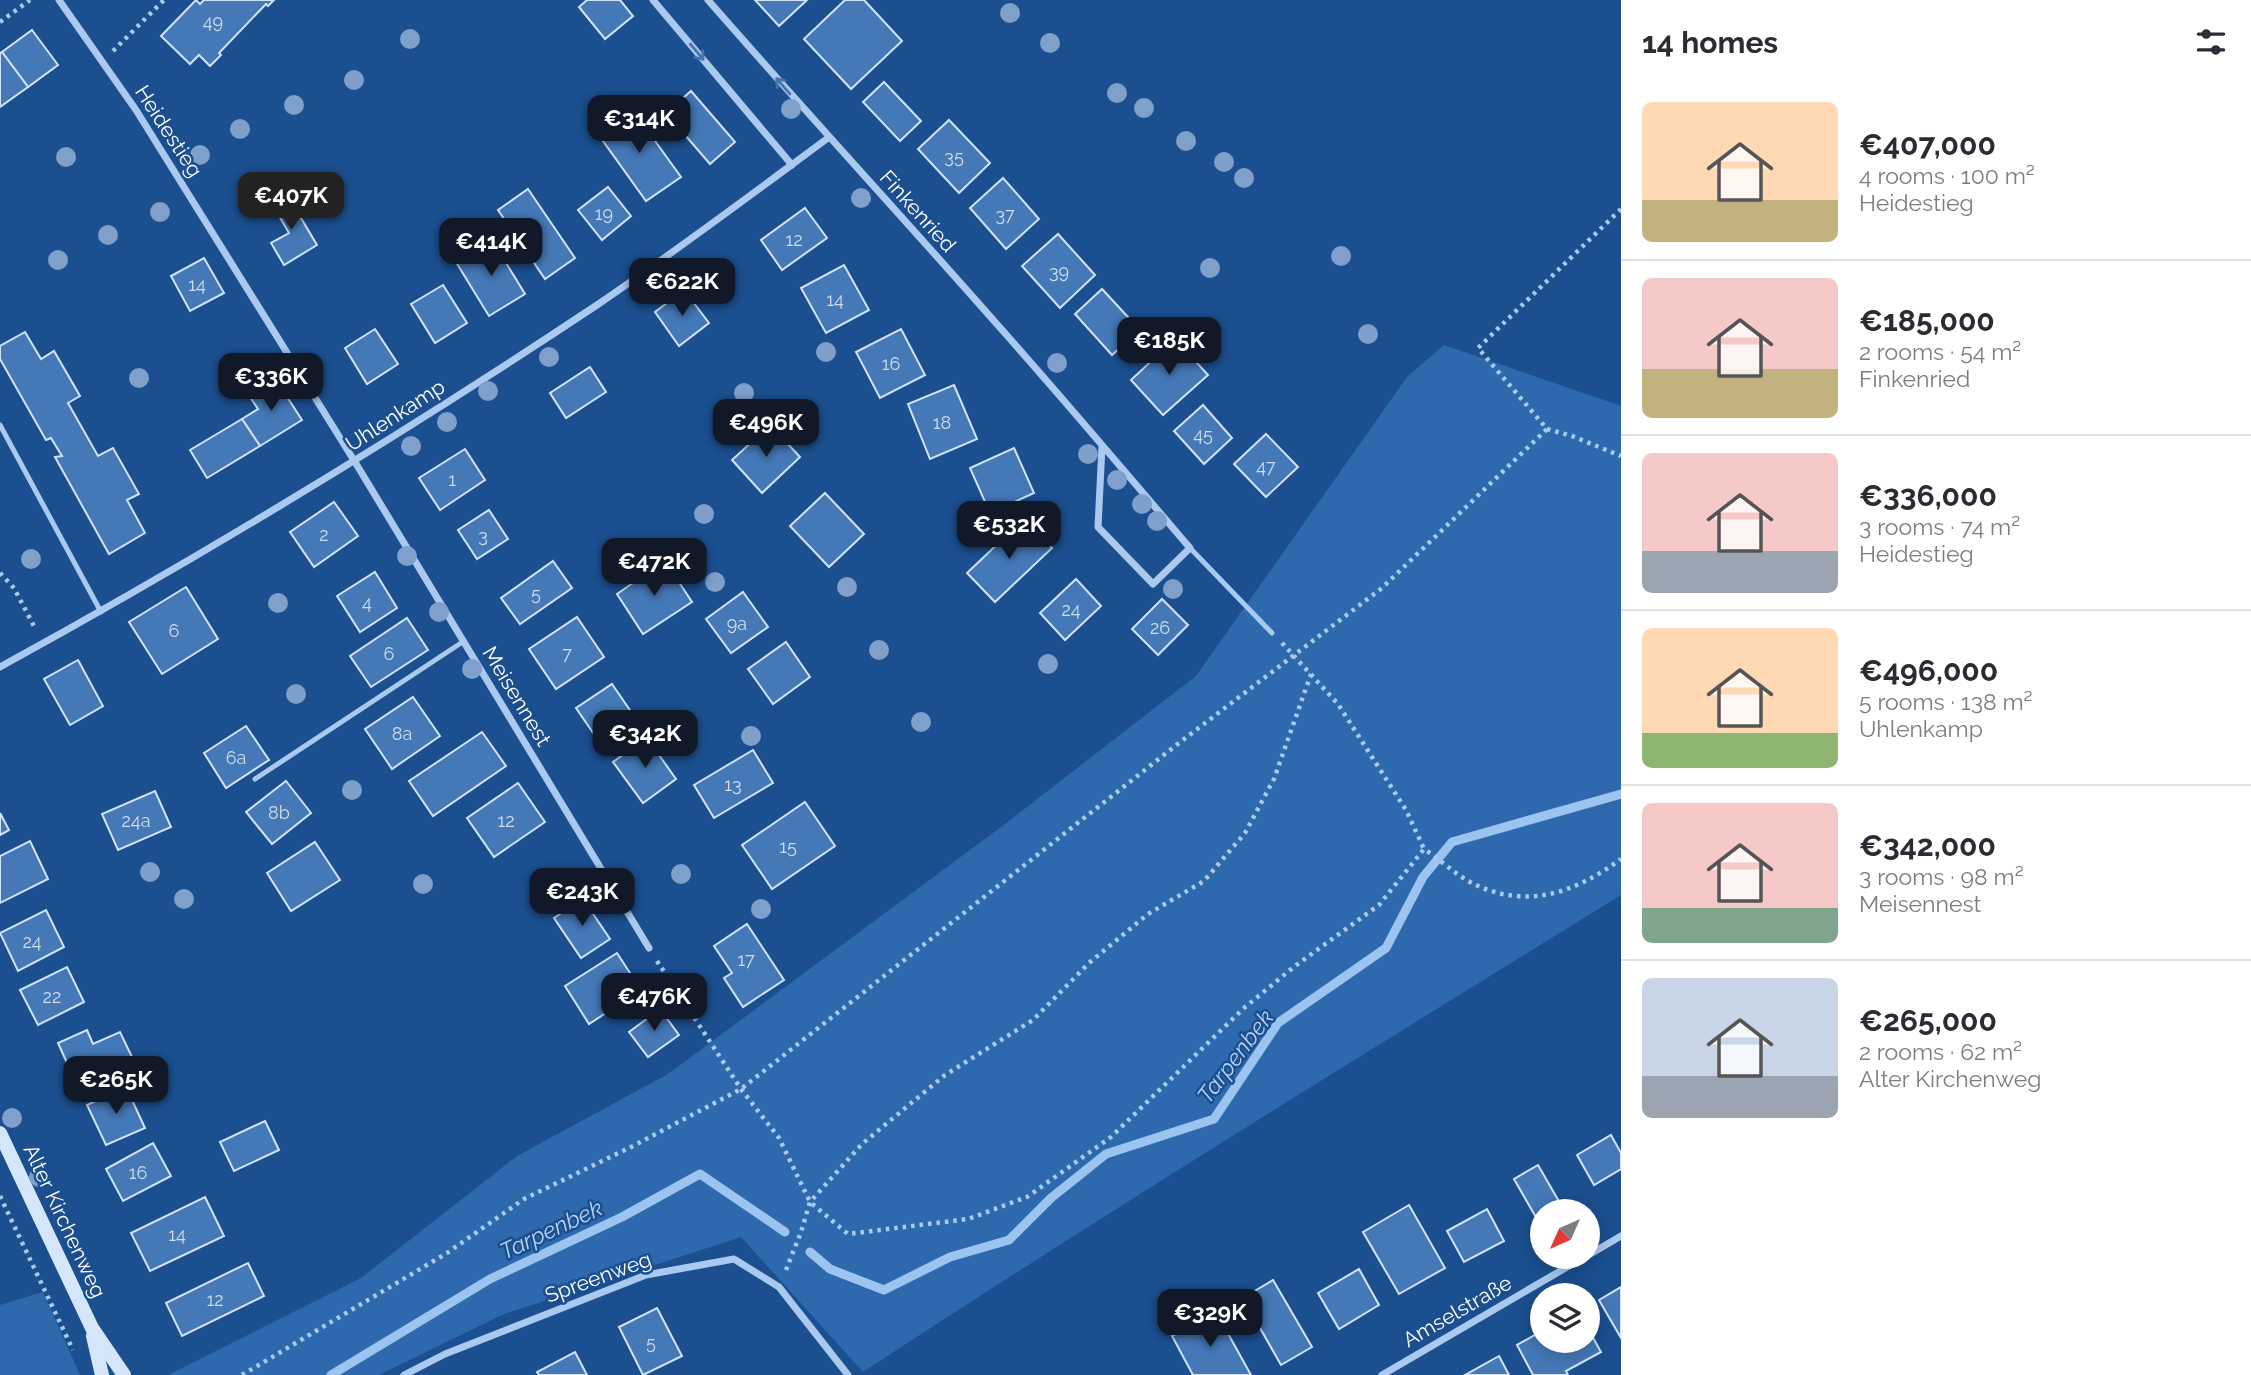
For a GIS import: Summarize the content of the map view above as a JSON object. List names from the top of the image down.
{
  "streets": {
    "main road": ["Alter Kirchenweg"],
    "street": [
      "Heidestieg",
      "Finkenried",
      "Uhlenkamp",
      "Meisennest",
      "Spreenweg",
      "Amselstraße"
    ]
  },
  "crossings": [
    ["Heidestieg", "Uhlenkamp"],
    ["Heidestieg", "Meisennest"],
    ["Finkenried", "Uhlenkamp"],
    ["Uhlenkamp", "Meisennest"]
  ],
  "water": ["Tarpenbek"],
  "house_numbers": [
    "49",
    "35",
    "19",
    "37",
    "12",
    "39",
    "14",
    "14",
    "16",
    "18",
    "45",
    "47",
    "1",
    "2",
    "3",
    "5",
    "4",
    "24",
    "9a",
    "26",
    "6",
    "6",
    "7",
    "8a",
    "6a",
    "13",
    "8b",
    "24a",
    "12",
    "15",
    "24",
    "17",
    "22",
    "16",
    "14",
    "12",
    "5"
  ],
  "north": "bottom left",
  "page": {
    "heading": "14 homes",
    "list": [
      {
        "name": "€407,000",
        "note": "4 rooms · 100 m² · Heidestieg"
      },
      {
        "name": "€185,000",
        "note": "2 rooms · 54 m² · Finkenried"
      },
      {
        "name": "€336,000",
        "note": "3 rooms · 74 m² · Heidestieg"
      },
      {
        "name": "€496,000",
        "note": "5 rooms · 138 m² · Uhlenkamp"
      },
      {
        "name": "€342,000",
        "note": "3 rooms · 98 m² · Meisennest"
      },
      {
        "name": "€265,000",
        "note": "2 rooms · 62 m² · Alter Kirchenweg"
      }
    ],
    "price": [
      "€314K",
      "€407K",
      "€414K",
      "€622K",
      "€185K",
      "€336K",
      "€496K",
      "€532K",
      "€472K",
      "€342K",
      "€243K",
      "€476K",
      "€265K",
      "€329K"
    ]
  }
}
